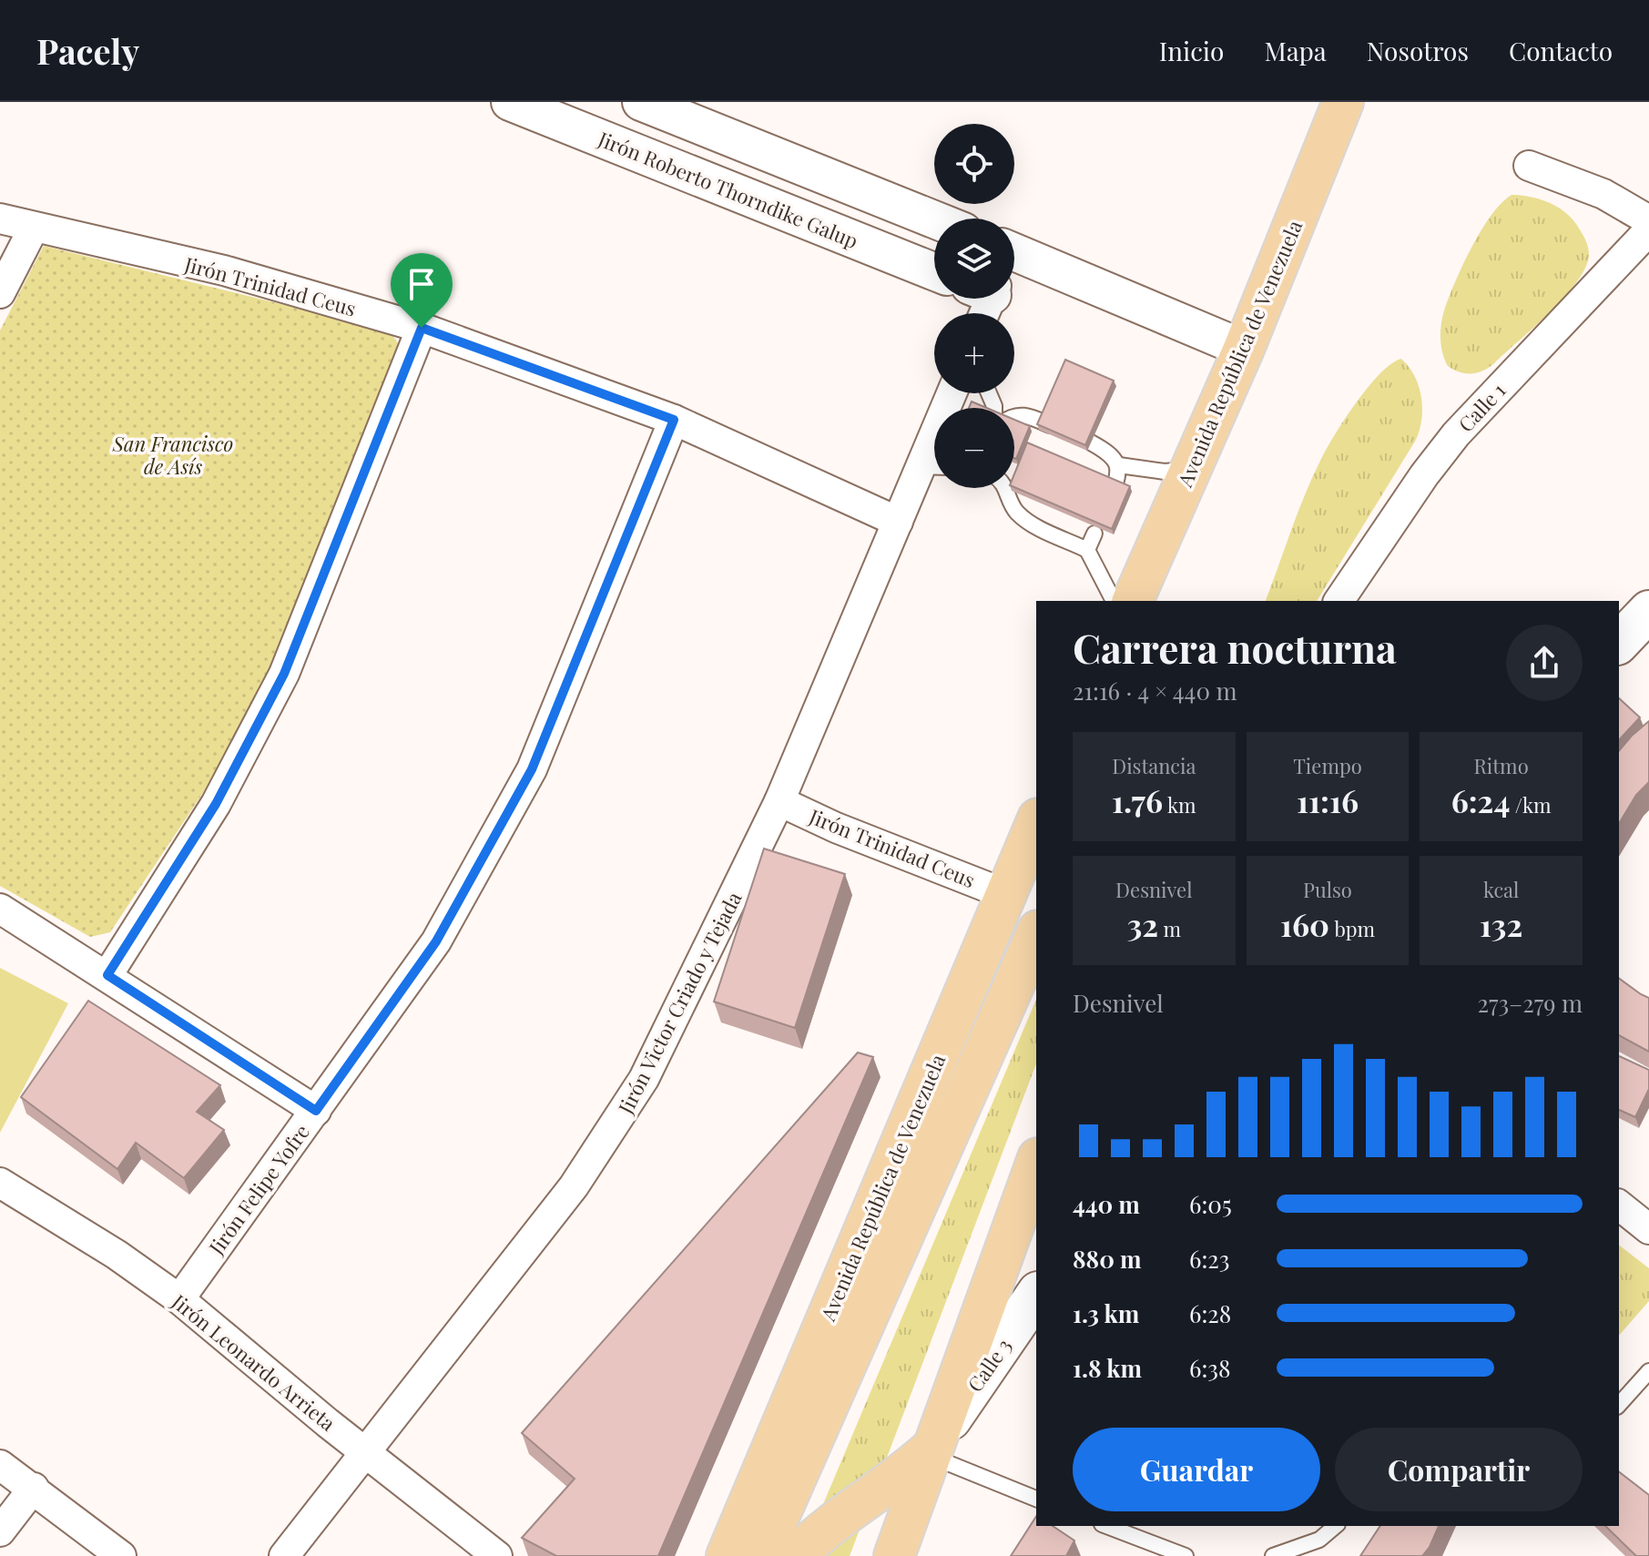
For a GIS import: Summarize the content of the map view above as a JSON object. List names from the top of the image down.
{
  "streets": {
    "main road": ["Avenida República de Venezuela", "Calle 3"],
    "street": [
      "Jirón Roberto Thorndike Galup",
      "Jirón Trinidad Ceus",
      "Calle 1",
      "Jirón Victor Criado y Tejada",
      "Jirón Felipe Yofre",
      "Jirón Leonardo Arrieta"
    ]
  },
  "crossings": [
    ["Jirón Trinidad Ceus", "Avenida República de Venezuela"],
    ["Jirón Trinidad Ceus", "Jirón Victor Criado y Tejada"],
    ["Jirón Trinidad Ceus", "Jirón Felipe Yofre"],
    ["Jirón Victor Criado y Tejada", "Jirón Leonardo Arrieta"],
    ["Jirón Felipe Yofre", "Jirón Leonardo Arrieta"]
  ],
  "parks": ["San Francisco de Asís"],
  "page": {
    "header": "Pacely",
    "nav": [
      "Inicio",
      "Mapa",
      "Nosotros",
      "Contacto"
    ],
    "map_buttons": ["+", "−"],
    "heading": ["Carrera nocturna", "21:16 · 4 × 440 m"],
    "stats": [
      ["Distancia", "1.76 km"],
      ["Tiempo", "11:16"],
      ["Ritmo", "6:24 /km"],
      ["Desnivel", "32 m"],
      ["Pulso", "160 bpm"],
      ["kcal", "132"]
    ],
    "chart": ["Desnivel", "273–279 m"],
    "list": [
      {
        "name": "440 m",
        "note": "6:05"
      },
      {
        "name": "880 m",
        "note": "6:23"
      },
      {
        "name": "1.3 km",
        "note": "6:28"
      },
      {
        "name": "1.8 km",
        "note": "6:38"
      }
    ],
    "buttons": ["Guardar", "Compartir"]
  }
}
